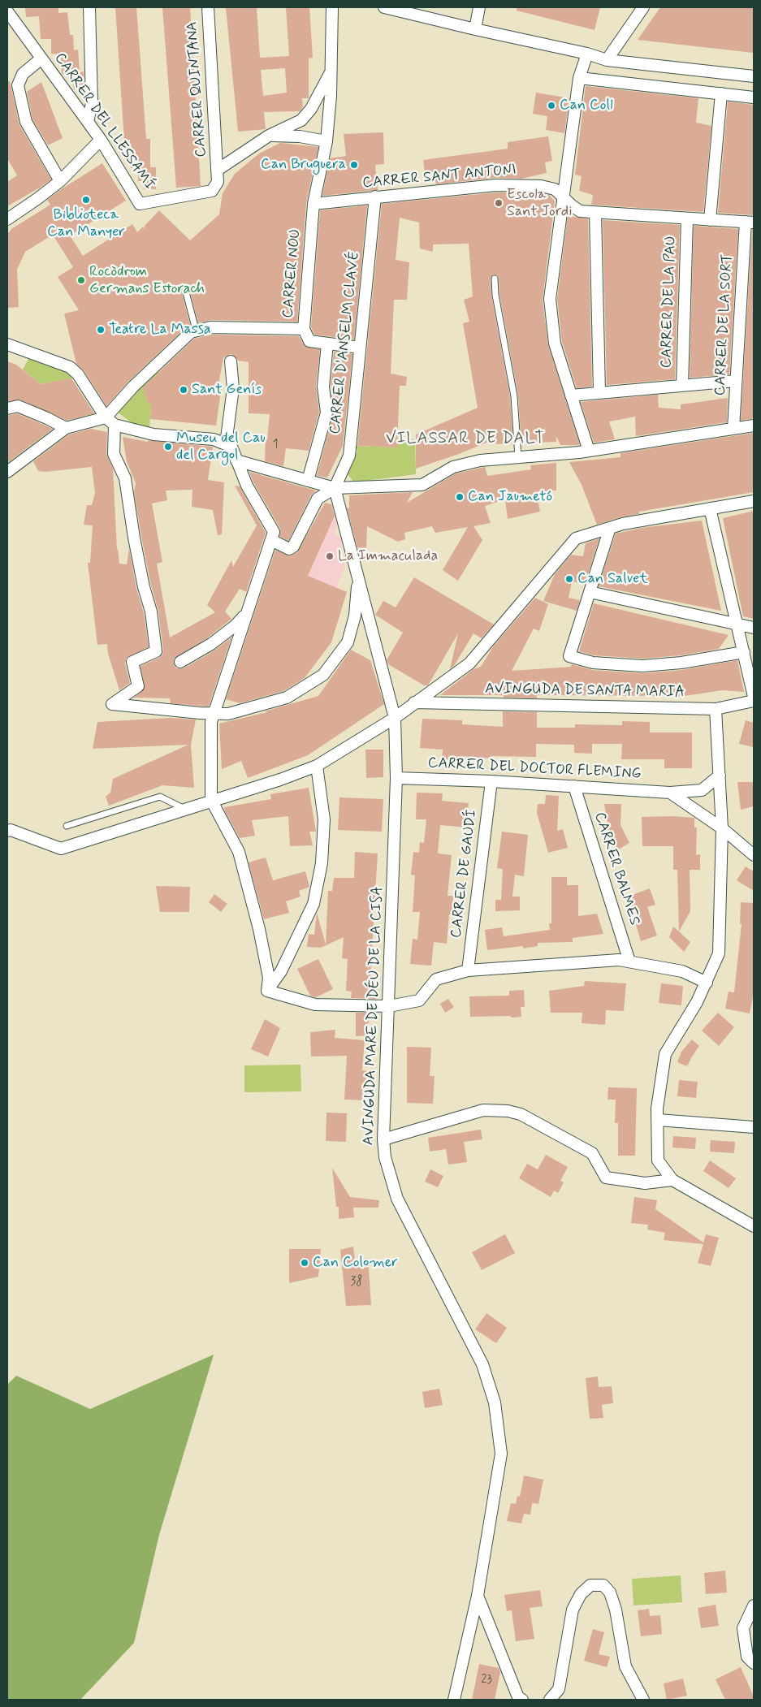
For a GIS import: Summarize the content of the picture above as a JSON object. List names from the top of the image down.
{
  "streets": {
    "street": [
      "CARRER QUINTANA",
      "CARRER DEL LLESSAMÍ",
      "CARRER SANT ANTONI",
      "CARRER NOU",
      "CARRER DE LA PAU",
      "CARRER DE LA SORT",
      "CARRER D'ANSELM CLAVÉ",
      "AVINGUDA DE SANTA MARIA",
      "CARRER DEL DOCTOR FLEMING",
      "CARRER BALMES",
      "CARRER DE GAUDÍ",
      "AVINGUDA MARE DE DÉU DE LA CISA"
    ]
  },
  "crossings": [
    ["CARRER QUINTANA", "CARRER DEL LLESSAMÍ"],
    ["CARRER SANT ANTONI", "CARRER NOU"],
    ["CARRER SANT ANTONI", "CARRER DE LA PAU"],
    ["CARRER SANT ANTONI", "CARRER DE LA SORT"],
    ["CARRER SANT ANTONI", "CARRER D'ANSELM CLAVÉ"],
    ["CARRER NOU", "CARRER D'ANSELM CLAVÉ"],
    ["CARRER D'ANSELM CLAVÉ", "AVINGUDA MARE DE DÉU DE LA CISA"],
    ["CARRER DEL DOCTOR FLEMING", "CARRER BALMES"],
    ["CARRER DEL DOCTOR FLEMING", "CARRER DE GAUDÍ"],
    ["CARRER DEL DOCTOR FLEMING", "AVINGUDA MARE DE DÉU DE LA CISA"]
  ],
  "districts": ["VILASSAR DE DALT"],
  "places": [
    "Can Coll",
    "Can Bruguera",
    "Biblioteca Can Manyer",
    "Escola Sant Jordi",
    "Rocòdrom Germans Estorach",
    "Teatre La Massa",
    "Sant Genís",
    "Museu del Cau del Cargol",
    "Can Jaumetó",
    "La Immaculada",
    "Can Salvet",
    "Can Colomer"
  ],
  "house_numbers": ["1", "38", "23"]
}
